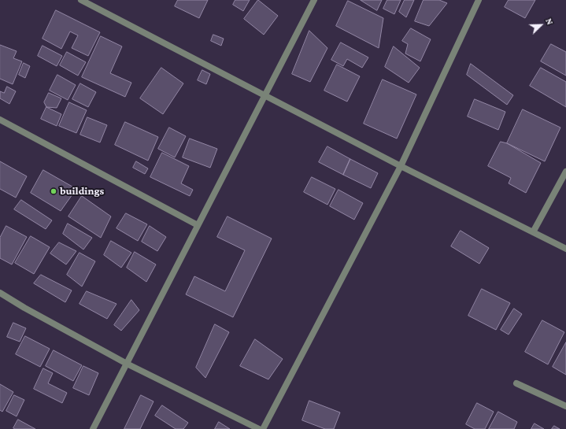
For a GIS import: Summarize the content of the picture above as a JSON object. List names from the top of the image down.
{
  "places": ["buildings"],
  "north": "top right"
}
